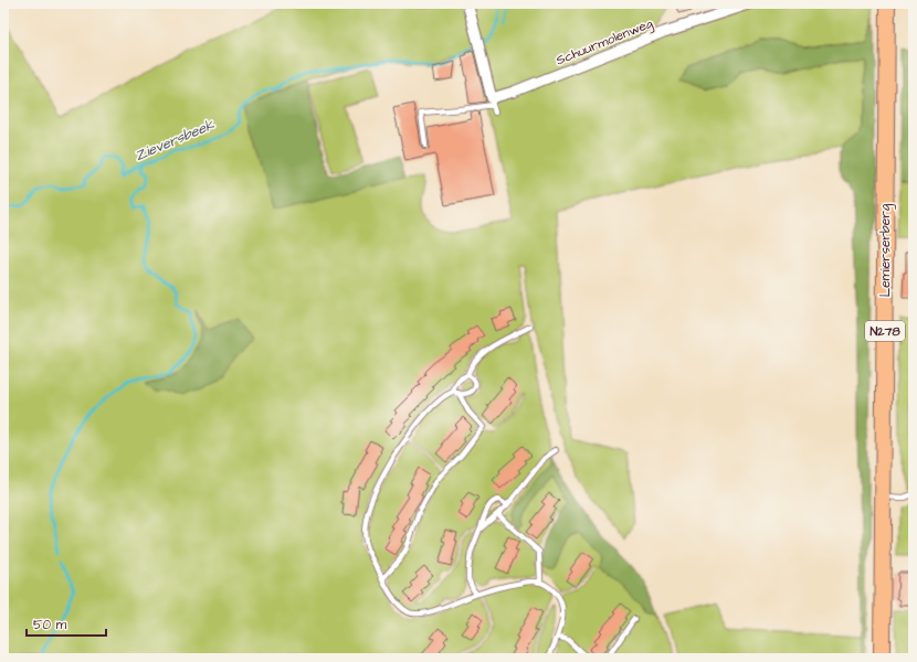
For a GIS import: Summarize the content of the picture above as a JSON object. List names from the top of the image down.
{
  "streets": {
    "main road": ["Lemierserberg", "N278"],
    "street": ["Schuurmolenweg"]
  },
  "water": ["Zieversbeek"],
  "scale_bar": "50 m"
}
